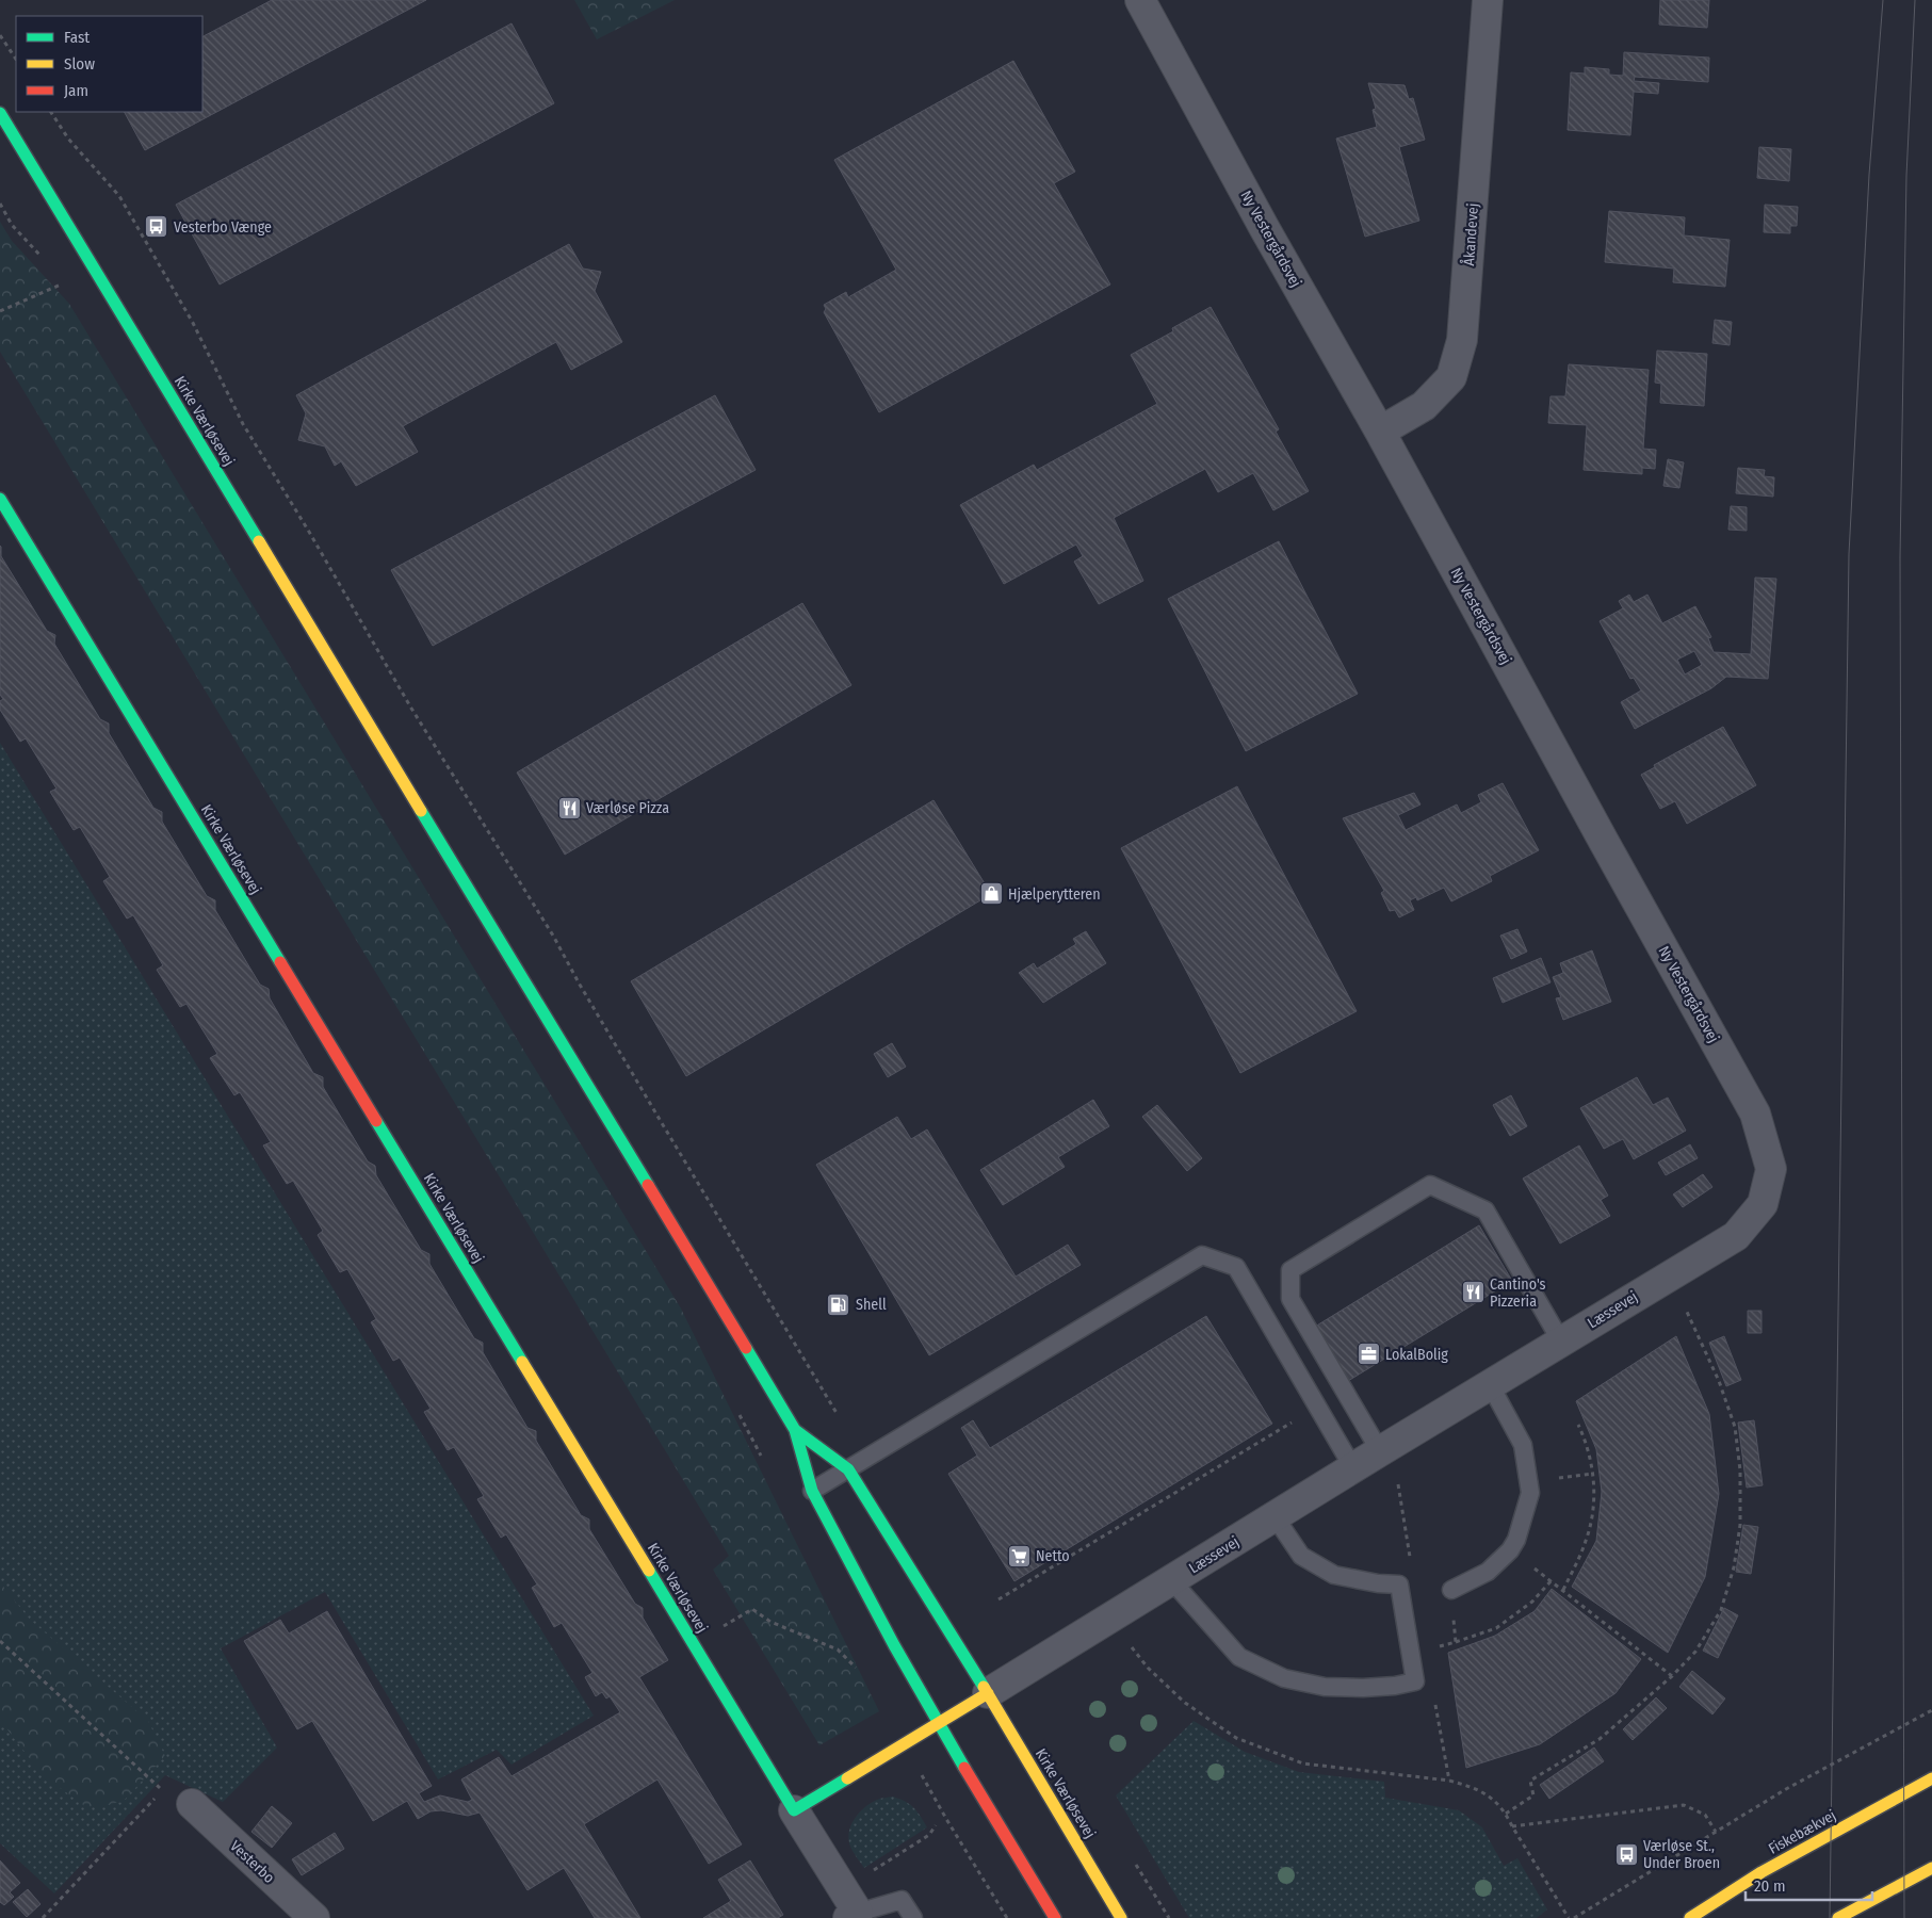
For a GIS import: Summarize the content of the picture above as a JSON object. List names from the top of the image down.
{
  "streets": {
    "street": [
      "Åkandevej",
      "Ny Vestergårdsvej",
      "Kirke Værløsevej",
      "Læssevej",
      "Fiskebækvej",
      "Vesterbo"
    ]
  },
  "crossings": [
    ["Åkandevej", "Ny Vestergårdsvej"],
    ["Ny Vestergårdsvej", "Læssevej"],
    ["Kirke Værløsevej", "Læssevej"]
  ],
  "places": {
    "bus stop": ["Vesterbo Vænge", "Værløse St., Under Broen"],
    "restaurant": ["Værløse Pizza", "Cantino's Pizzeria"],
    "shop": ["Hjælperytteren"],
    "fuel station": ["Shell"],
    "office": ["LokalBolig"],
    "supermarket": ["Netto"]
  },
  "legend": ["Fast", "Slow", "Jam"],
  "scale_bar": "20 m"
}
